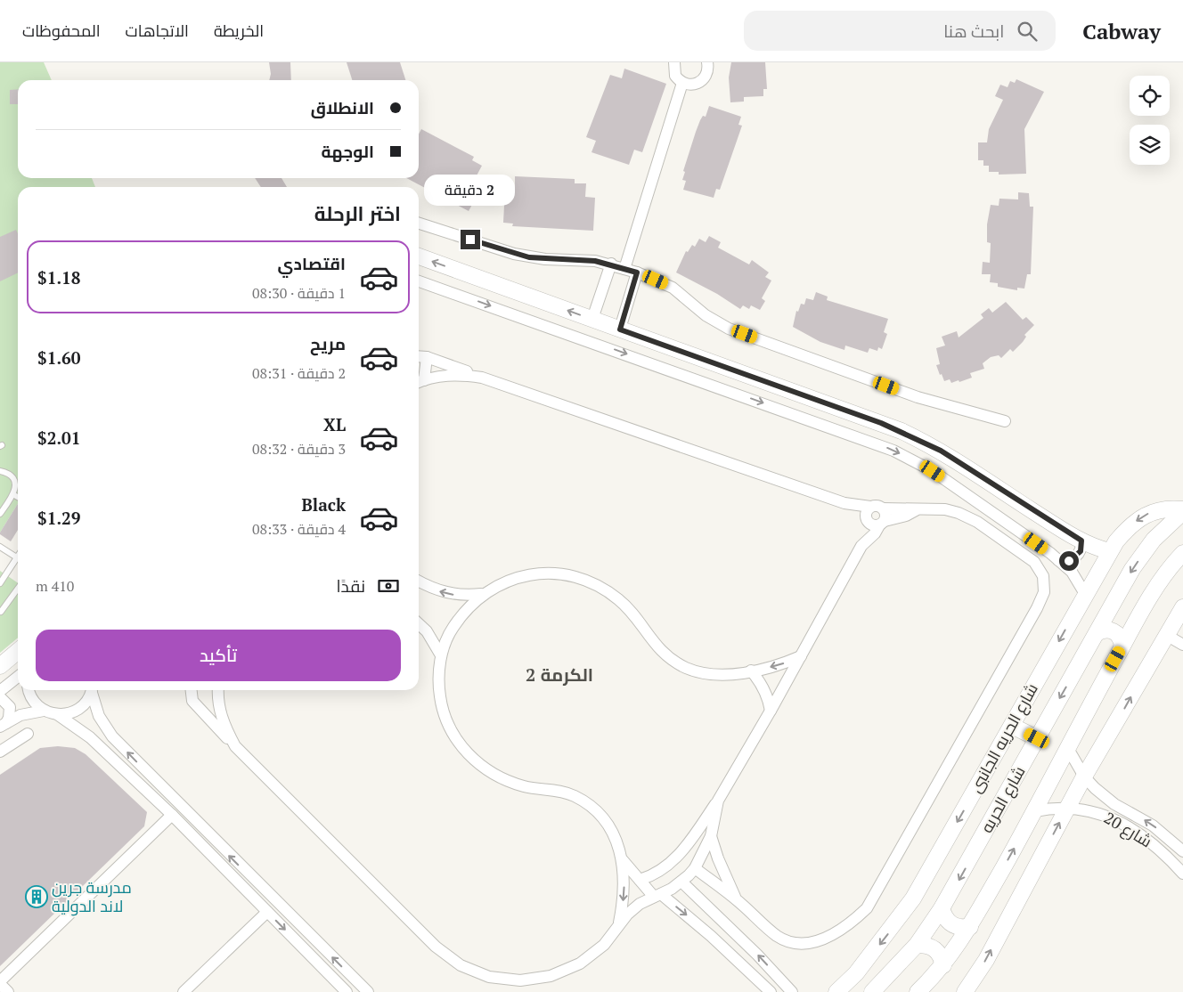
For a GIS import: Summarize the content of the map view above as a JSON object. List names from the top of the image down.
{
  "streets": {
    "street": ["شارع الحريه الجانبى", "شارع الحريه", "شارع 20"]
  },
  "crossings": [
    ["شارع الحريه الجانبى", "شارع الحريه"],
    ["شارع الحريه", "شارع 20"]
  ],
  "districts": ["الكرمة 2"],
  "places": {
    "building": ["مدرسة جرين لاند الدولية"]
  },
  "page": {
    "header": "Cabway",
    "search": "ابحث هنا",
    "nav": ["الخريطة", "الاتجاهات", "المحفوظات"],
    "banner": ["الانطلاق", "الوجهة"],
    "bubble": "2 دقيقة",
    "heading": "اختر الرحلة",
    "list": [
      {
        "name": "اقتصادي",
        "note": "1 دقيقة · 08:30",
        "value": "$1.18"
      },
      {
        "name": "مريح",
        "note": "2 دقيقة · 08:31",
        "value": "$1.60"
      },
      {
        "name": "XL",
        "note": "3 دقيقة · 08:32",
        "value": "$2.01"
      },
      {
        "name": "Black",
        "note": "4 دقيقة · 08:33",
        "value": "$1.29"
      }
    ],
    "pay": ["نقدًا", "410 m"],
    "buttons": "تأكيد"
  }
}
